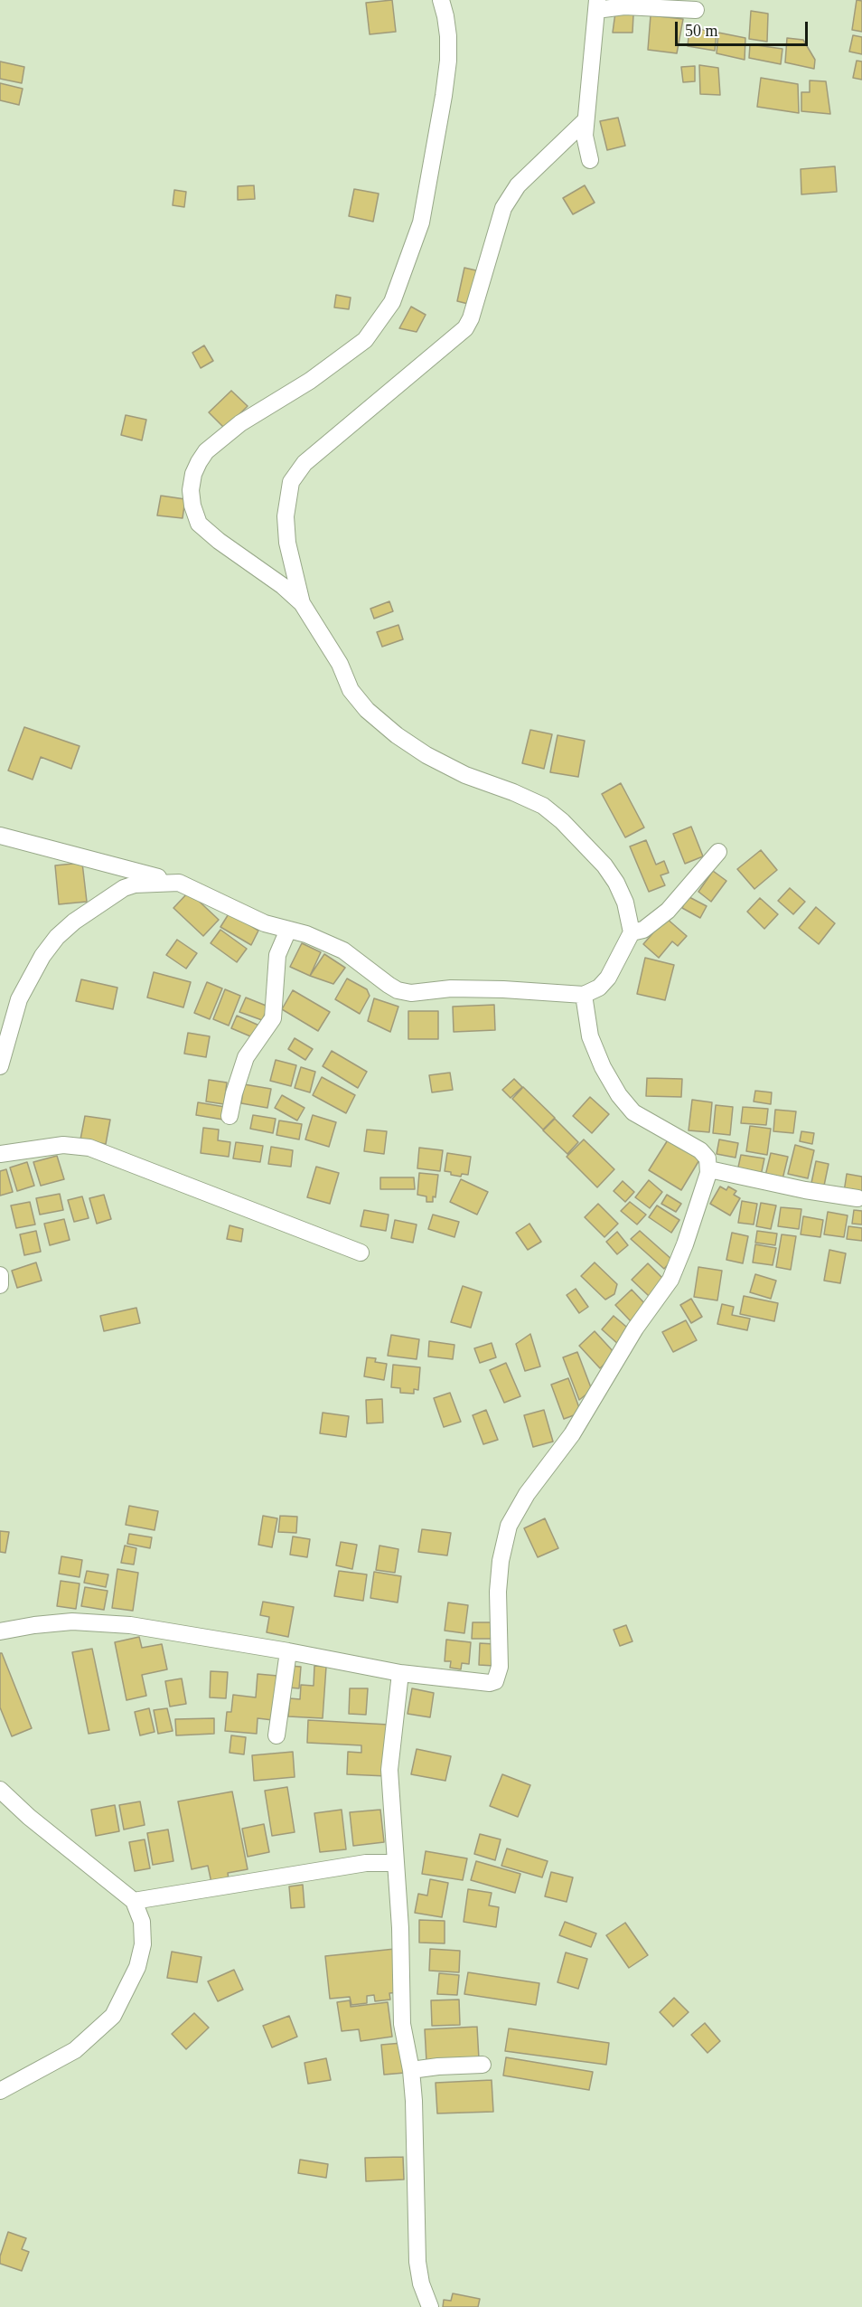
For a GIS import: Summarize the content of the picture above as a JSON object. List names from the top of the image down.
{
  "scale_bar": "50 m"
}
